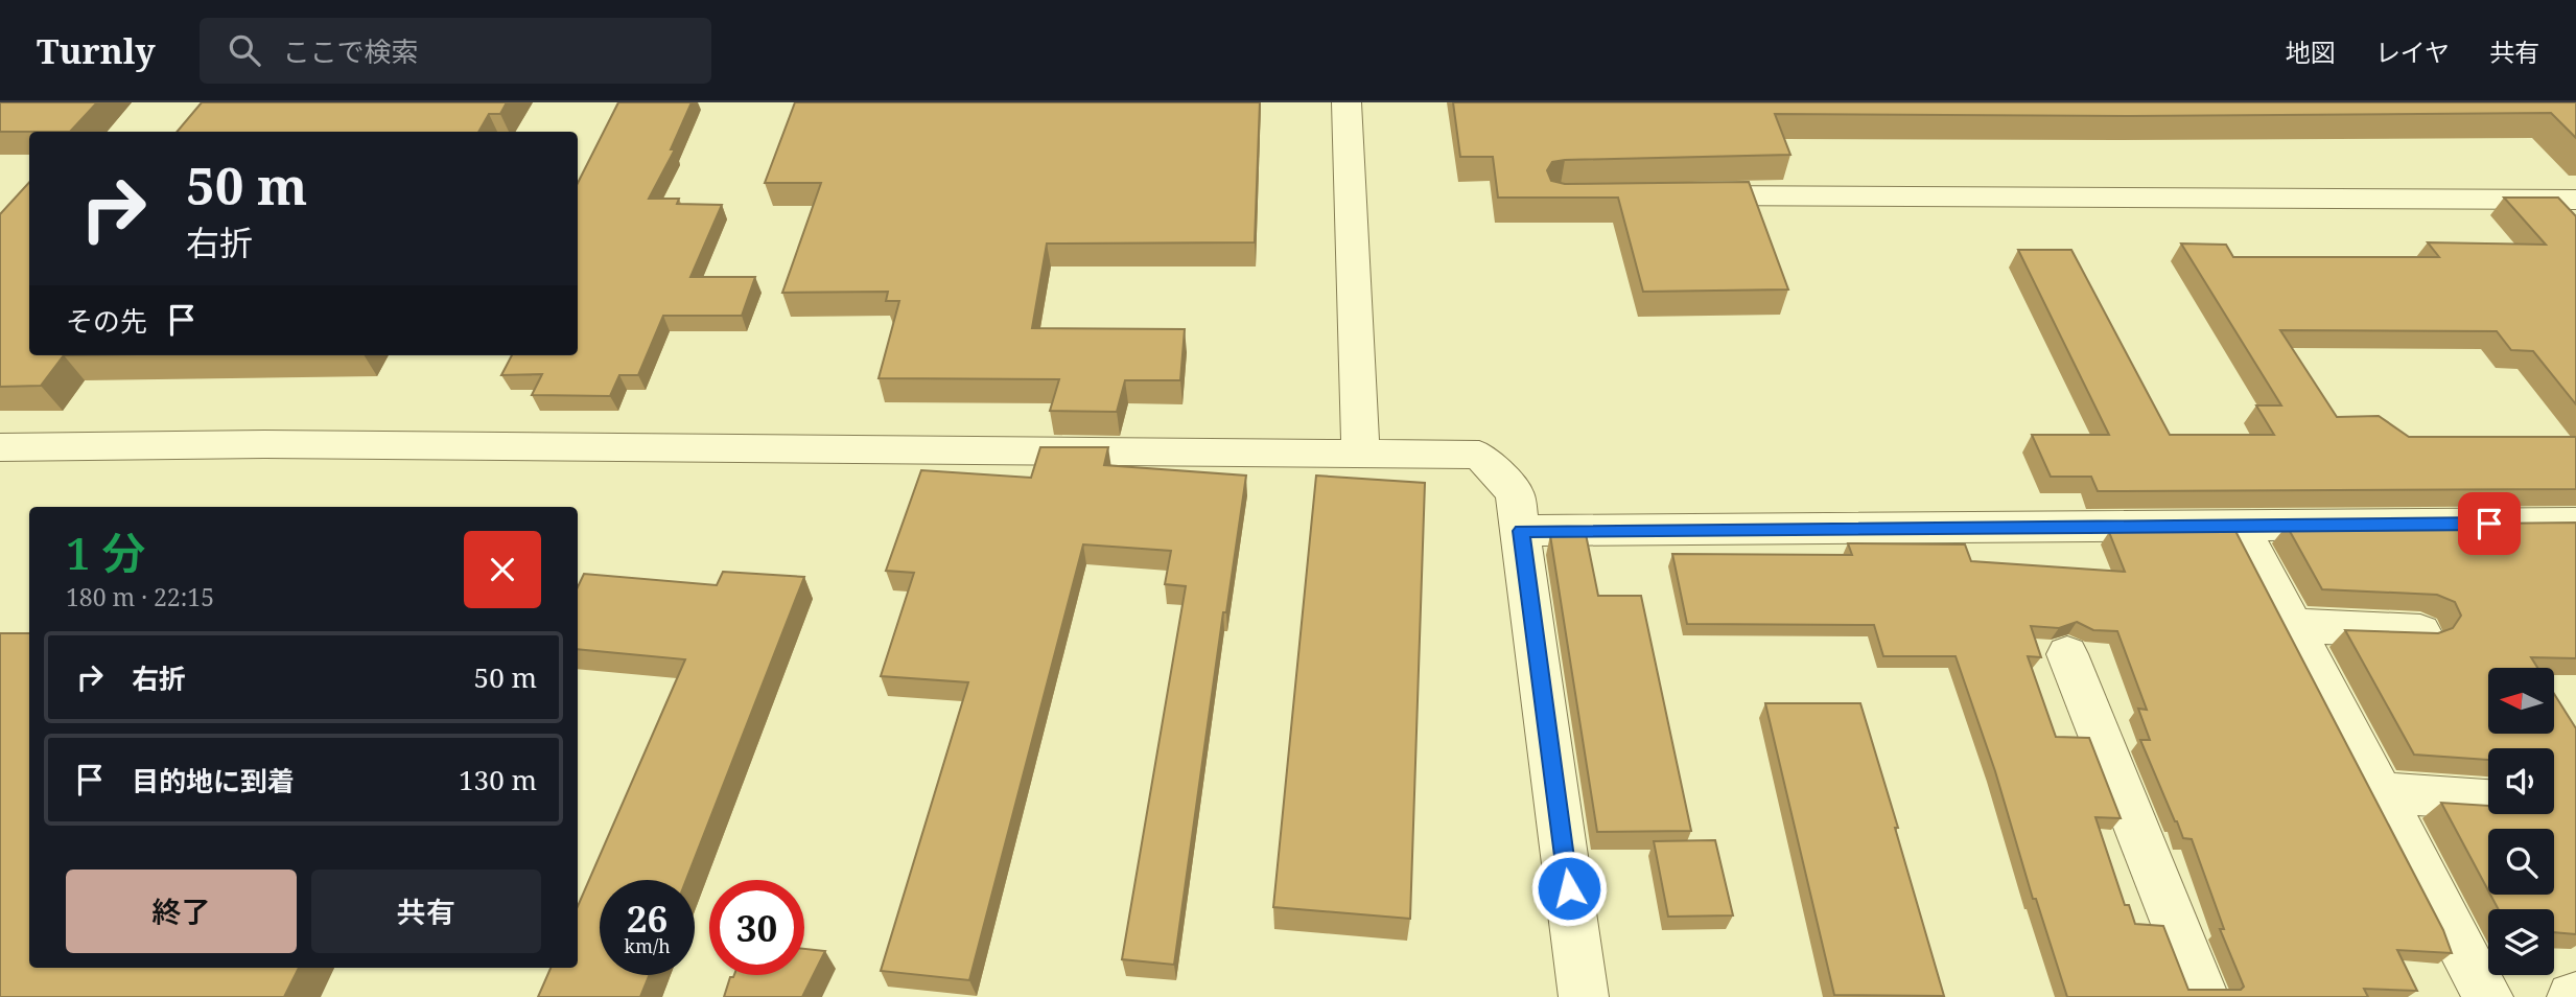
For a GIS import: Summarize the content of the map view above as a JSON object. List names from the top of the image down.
{
  "north": "left",
  "page": {
    "header": "Turnly",
    "search": "ここで検索",
    "nav": ["地図", "レイヤ", "共有"],
    "turn": ["50 m", "右折"],
    "then": "その先",
    "heading": ["1 分", "180 m · 22:15"],
    "list": [
      {
        "name": "右折",
        "value": "50 m"
      },
      {
        "name": "目的地に到着",
        "value": "130 m"
      }
    ],
    "buttons": ["終了", "共有"],
    "speed": "26 km/h",
    "limit": "30"
  }
}
